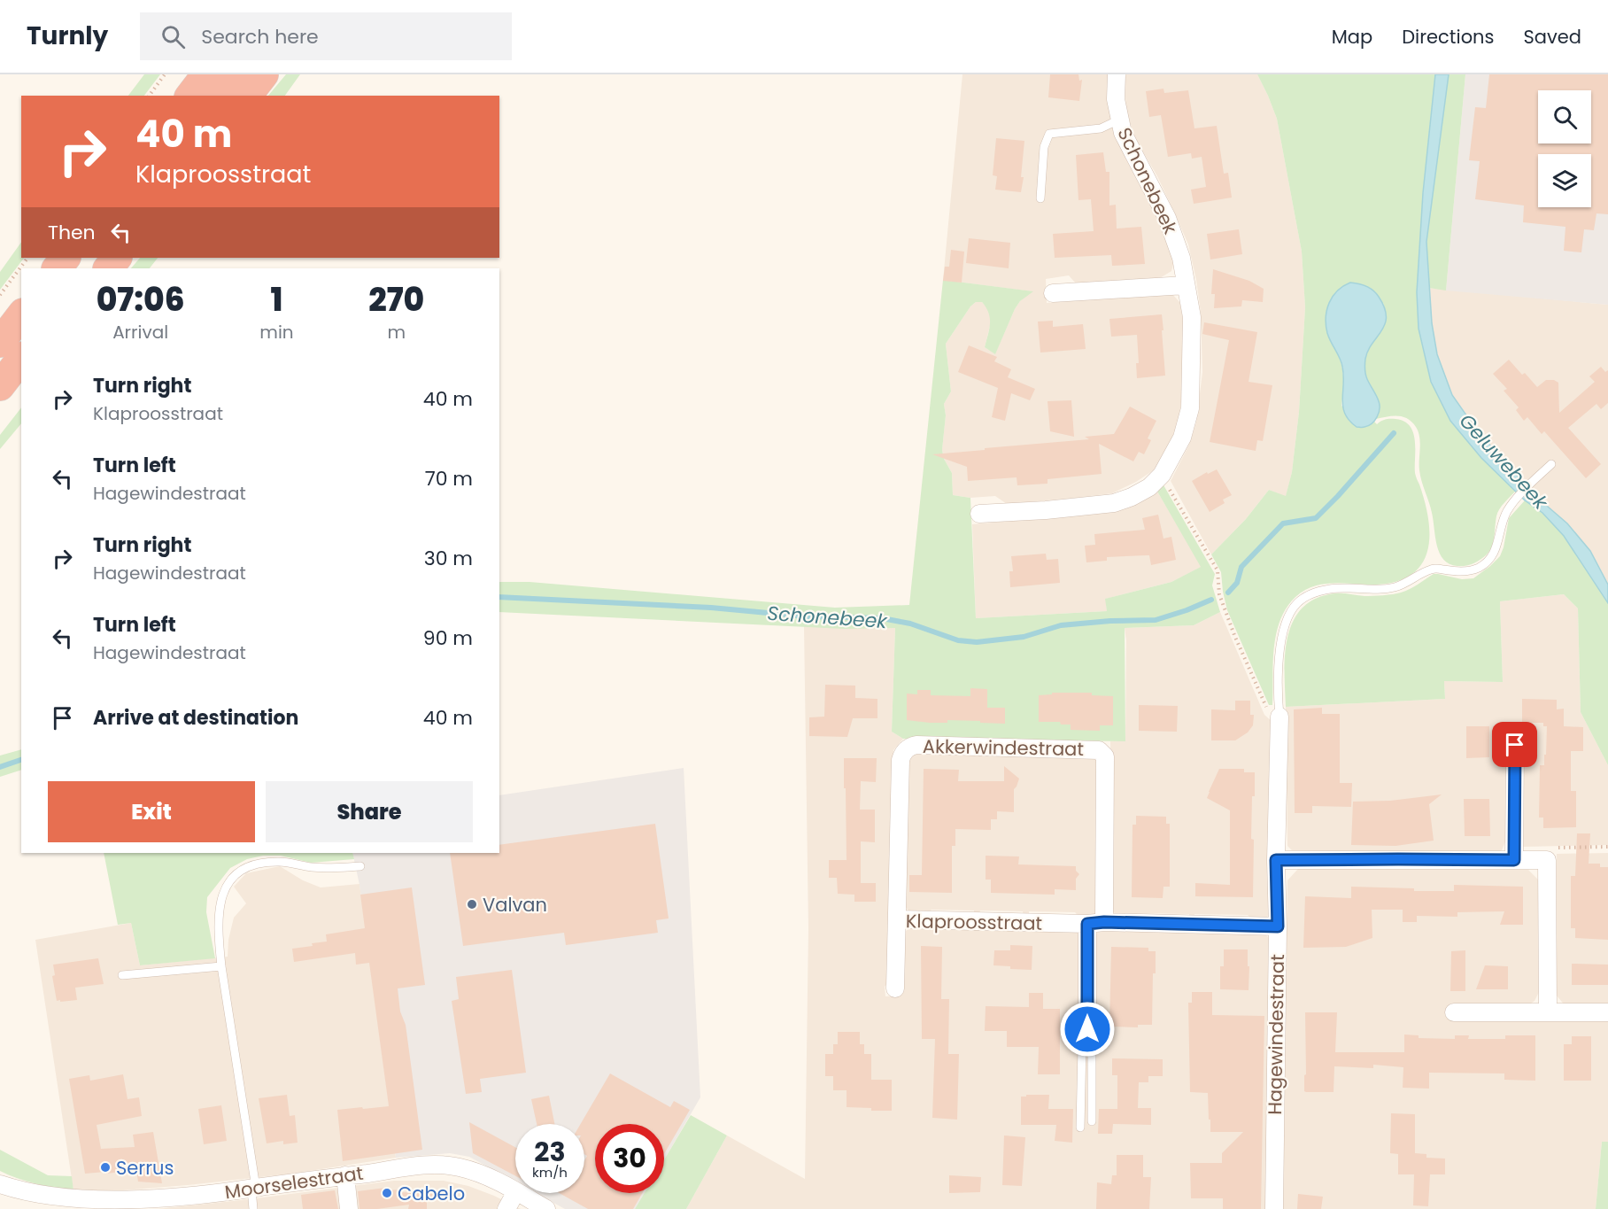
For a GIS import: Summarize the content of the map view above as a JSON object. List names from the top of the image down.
{
  "streets": {
    "street": [
      "Schonebeek",
      "Akkerwindestraat",
      "Klaproosstraat",
      "Hagewindestraat",
      "Moorselestraat"
    ]
  },
  "crossings": [
    ["Akkerwindestraat", "Klaproosstraat"],
    ["Klaproosstraat", "Hagewindestraat"]
  ],
  "water": ["Geluwebeek", "Schonebeek"],
  "places": ["Valvan", "Serrus", "Cabelo"],
  "page": {
    "header": "Turnly",
    "search": "Search here",
    "nav": ["Map", "Directions", "Saved"],
    "turn": ["40 m", "Klaproosstraat"],
    "then": "Then",
    "eta": [
      "07:06",
      "Arrival",
      "1",
      "min",
      "270",
      "m"
    ],
    "list": [
      {
        "name": "Turn right",
        "note": "Klaproosstraat",
        "value": "40 m"
      },
      {
        "name": "Turn left",
        "note": "Hagewindestraat",
        "value": "70 m"
      },
      {
        "name": "Turn right",
        "note": "Hagewindestraat",
        "value": "30 m"
      },
      {
        "name": "Turn left",
        "note": "Hagewindestraat",
        "value": "90 m"
      },
      {
        "name": "Arrive at destination",
        "value": "40 m"
      }
    ],
    "buttons": ["Exit", "Share"],
    "speed": "23 km/h",
    "limit": "30"
  }
}
